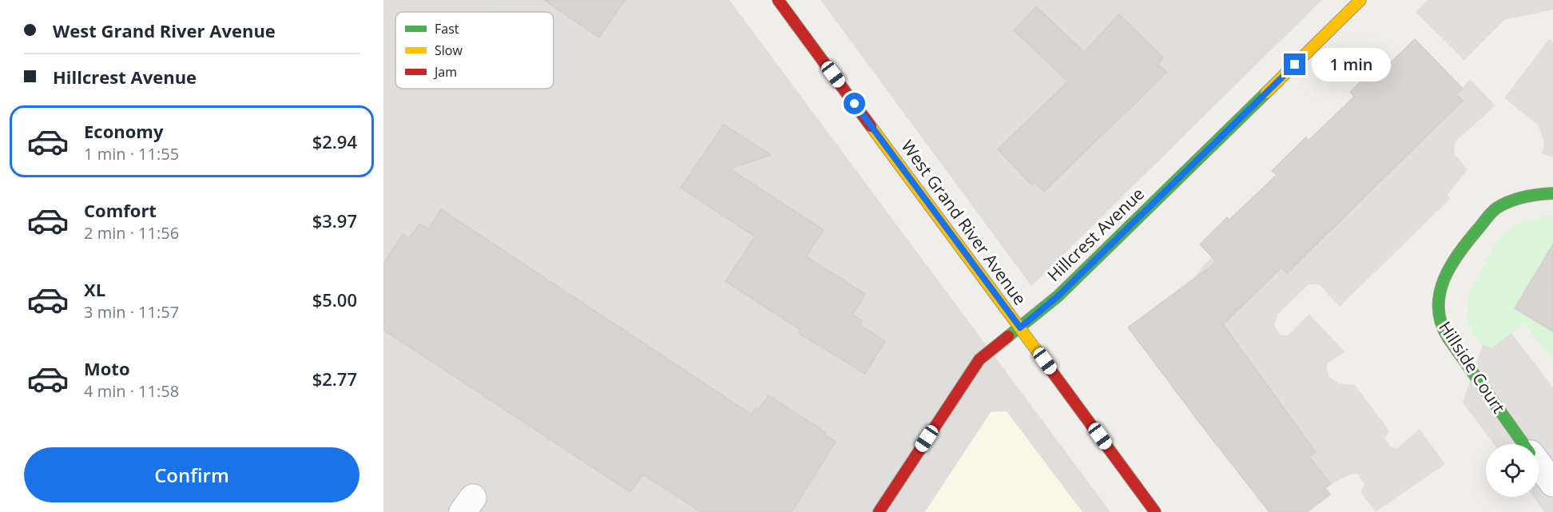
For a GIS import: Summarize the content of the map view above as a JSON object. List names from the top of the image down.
{
  "streets": {
    "street": ["West Grand River Avenue", "Hillcrest Avenue", "Hillside Court"]
  },
  "crossings": [
    ["West Grand River Avenue", "Hillcrest Avenue"]
  ],
  "legend": ["Fast", "Slow", "Jam"],
  "page": {
    "banner": ["West Grand River Avenue", "Hillcrest Avenue"],
    "bubble": "1 min",
    "list": [
      {
        "name": "Economy",
        "note": "1 min · 11:55",
        "value": "$2.94"
      },
      {
        "name": "Comfort",
        "note": "2 min · 11:56",
        "value": "$3.97"
      },
      {
        "name": "XL",
        "note": "3 min · 11:57",
        "value": "$5.00"
      },
      {
        "name": "Moto",
        "note": "4 min · 11:58",
        "value": "$2.77"
      }
    ],
    "buttons": "Confirm"
  }
}
